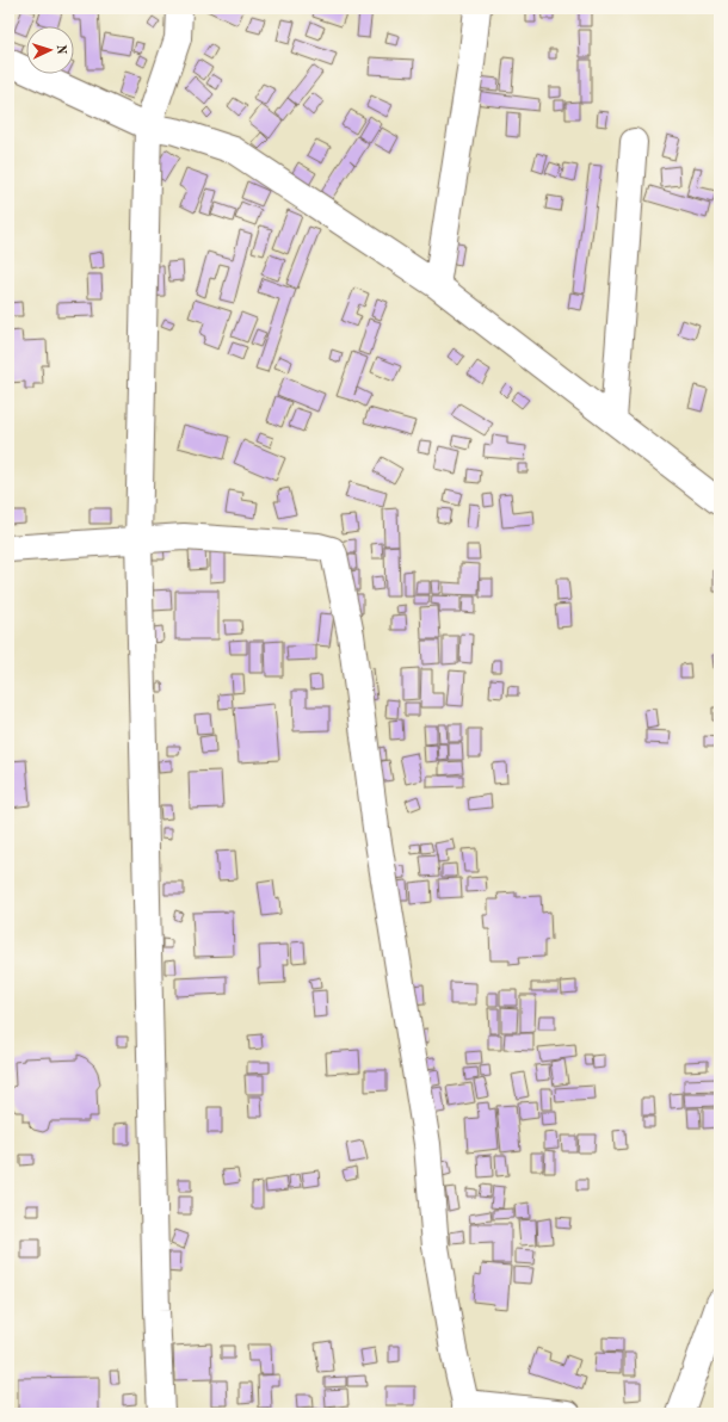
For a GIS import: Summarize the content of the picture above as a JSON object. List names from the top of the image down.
{
  "north": "right"
}
